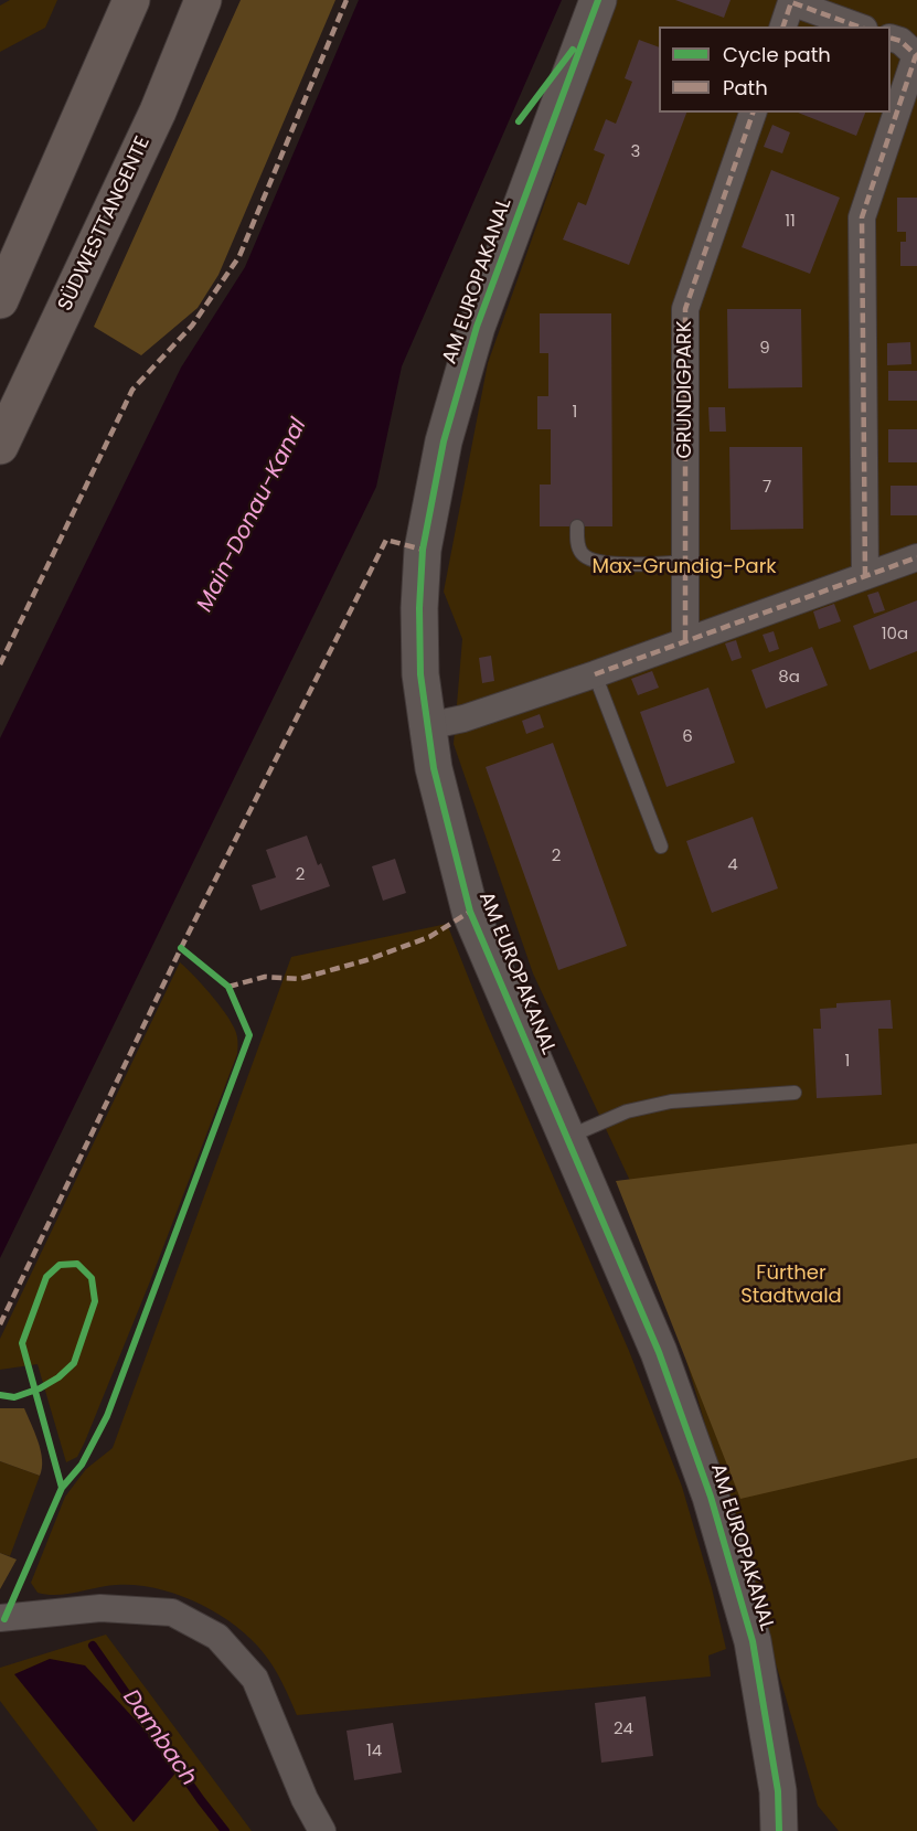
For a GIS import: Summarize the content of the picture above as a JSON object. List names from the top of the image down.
{
  "streets": {
    "highway": ["SÜDWESTTANGENTE"],
    "main road": ["AM EUROPAKANAL"],
    "street": ["GRUNDIGPARK"]
  },
  "water": ["Main-Donau-Kanal", "Dambach"],
  "parks": ["Max-Grundig-Park", "Fürther Stadtwald"],
  "house_numbers": [
    "3",
    "11",
    "9",
    "1",
    "7",
    "10a",
    "8a",
    "6",
    "2",
    "4",
    "2",
    "1",
    "24",
    "14"
  ],
  "legend": ["Cycle path", "Path"]
}
